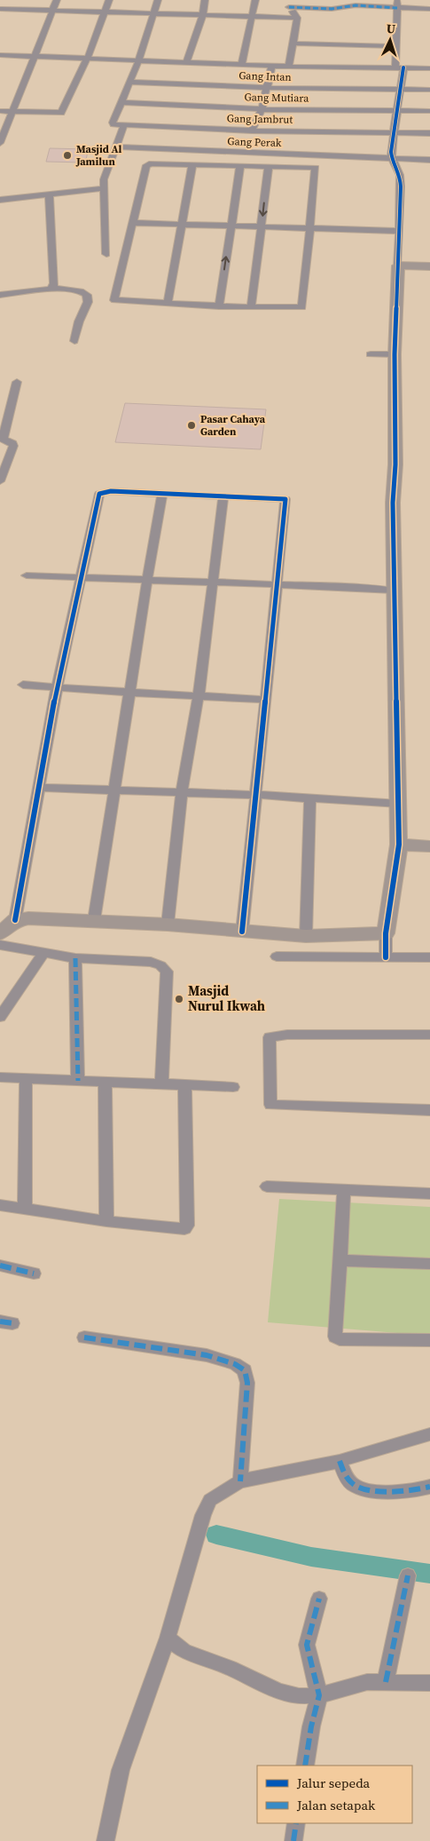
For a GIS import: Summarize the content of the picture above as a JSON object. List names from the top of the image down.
{
  "streets": {
    "street": [
      "Gang Intan",
      "Gang Mutiara",
      "Gang Jambrut",
      "Gang Perak"
    ]
  },
  "places": ["Masjid Al Jamilun", "Pasar Cahaya Garden", "Masjid Nurul Ikwah"],
  "legend": ["Jalur sepeda", "Jalan setapak"],
  "north": "top"
}
